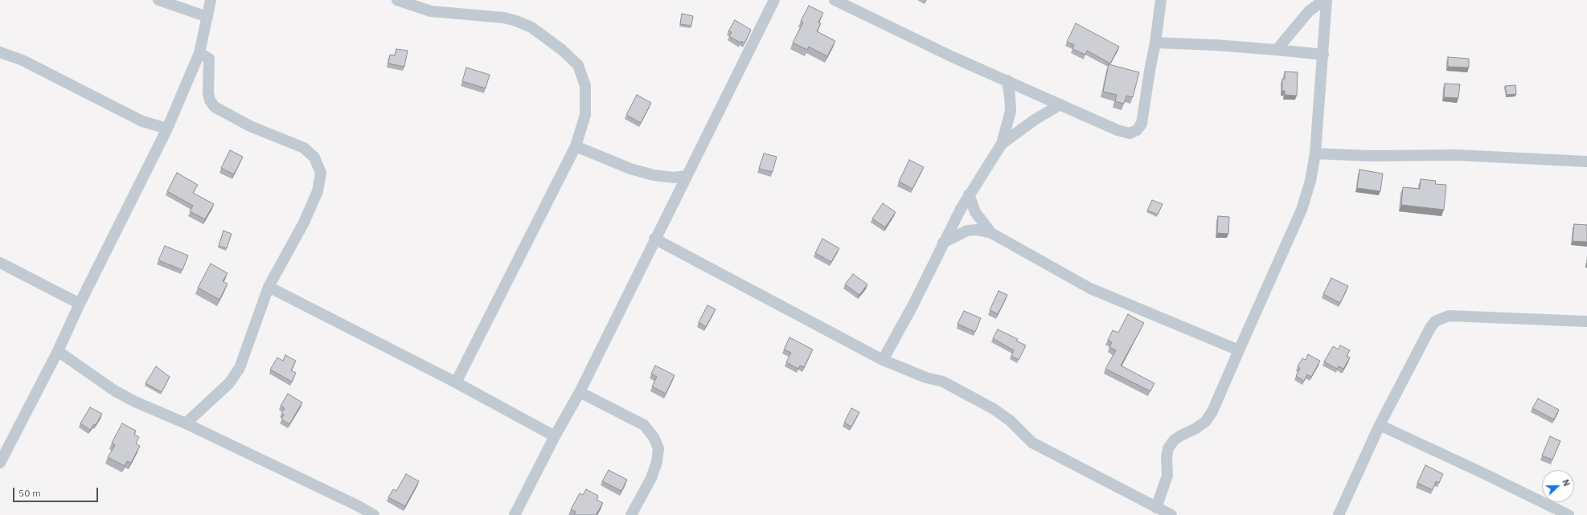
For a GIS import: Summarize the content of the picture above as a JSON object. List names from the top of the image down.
{
  "scale_bar": "50 m",
  "north": "right"
}
